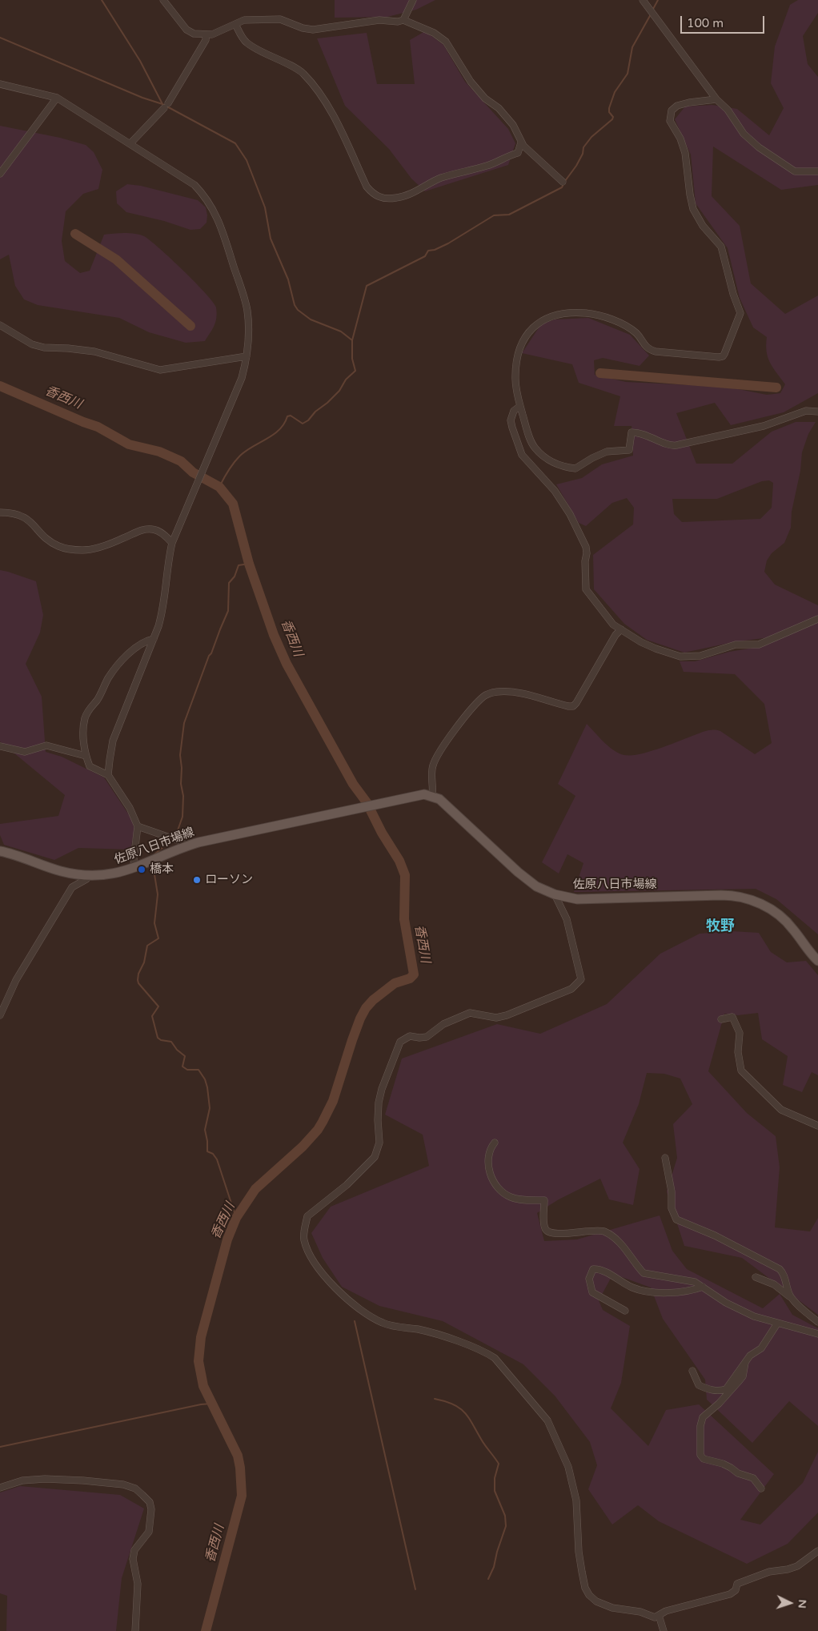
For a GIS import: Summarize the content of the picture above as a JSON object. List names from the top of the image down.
{
  "streets": {
    "main road": ["佐原八日市場線"]
  },
  "districts": ["牧野"],
  "water": ["香西川"],
  "places": ["橋本", "ローソン"],
  "scale_bar": "100 m",
  "north": "right"
}
